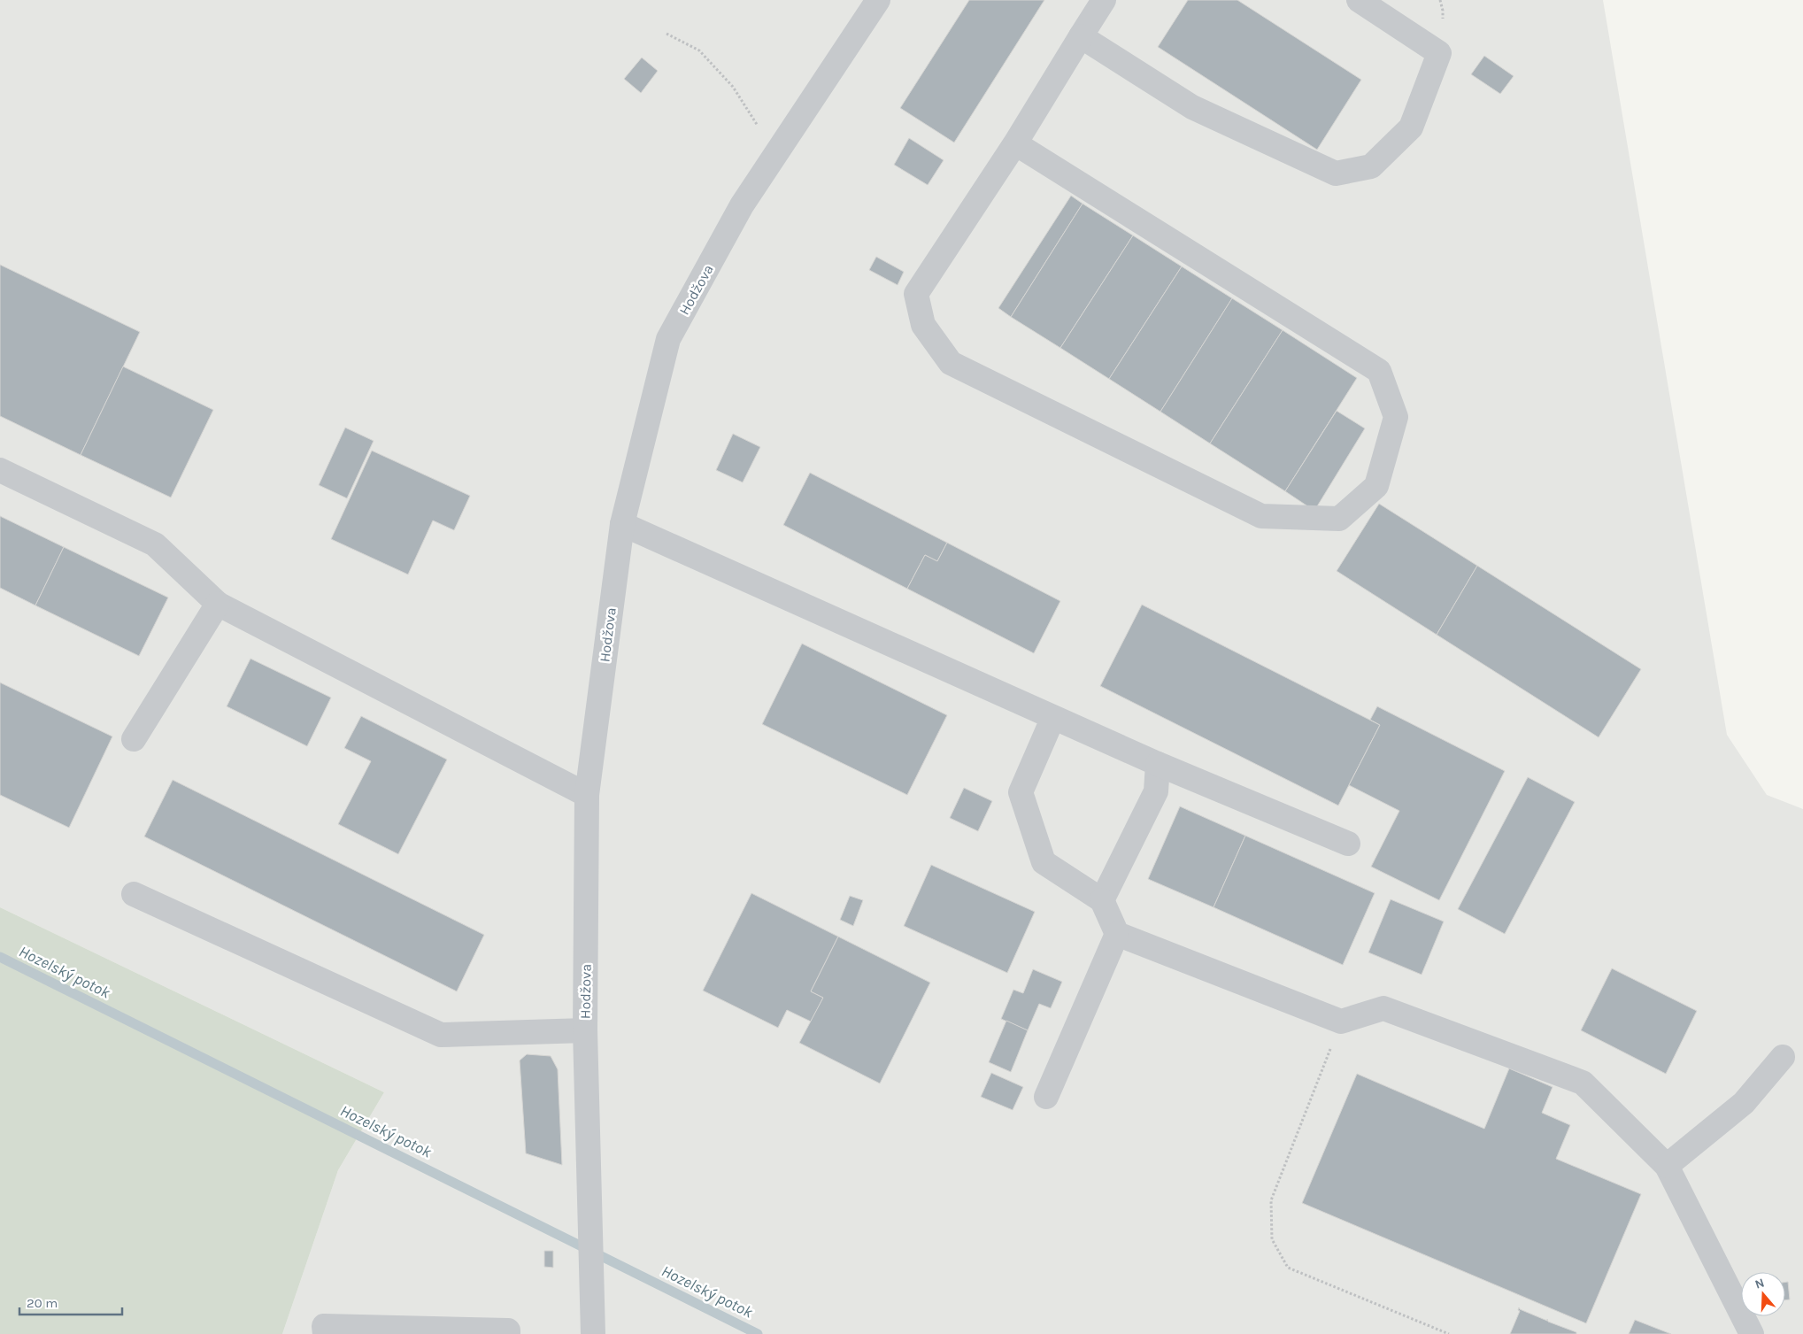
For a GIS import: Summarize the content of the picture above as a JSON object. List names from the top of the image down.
{
  "streets": {
    "street": ["Hodžova"]
  },
  "water": ["Hozelský potok"],
  "scale_bar": "20 m",
  "north": "top"
}
